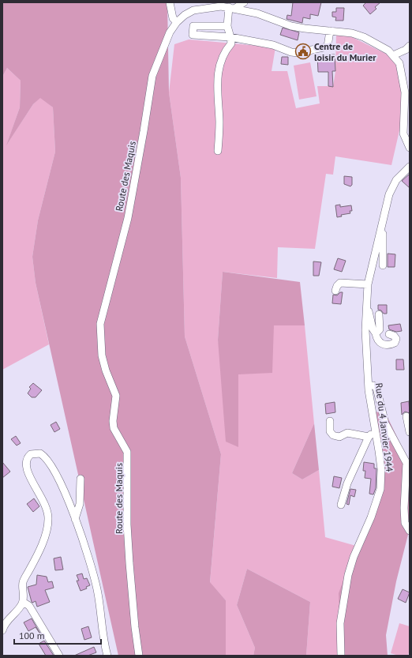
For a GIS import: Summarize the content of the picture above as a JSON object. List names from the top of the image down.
{
  "streets": {
    "street": ["Route des Maquis", "Rue du 4 Janvier 1944"]
  },
  "places": {
    "public building": ["Centre de loisir du Murier"]
  },
  "scale_bar": "100 m"
}
